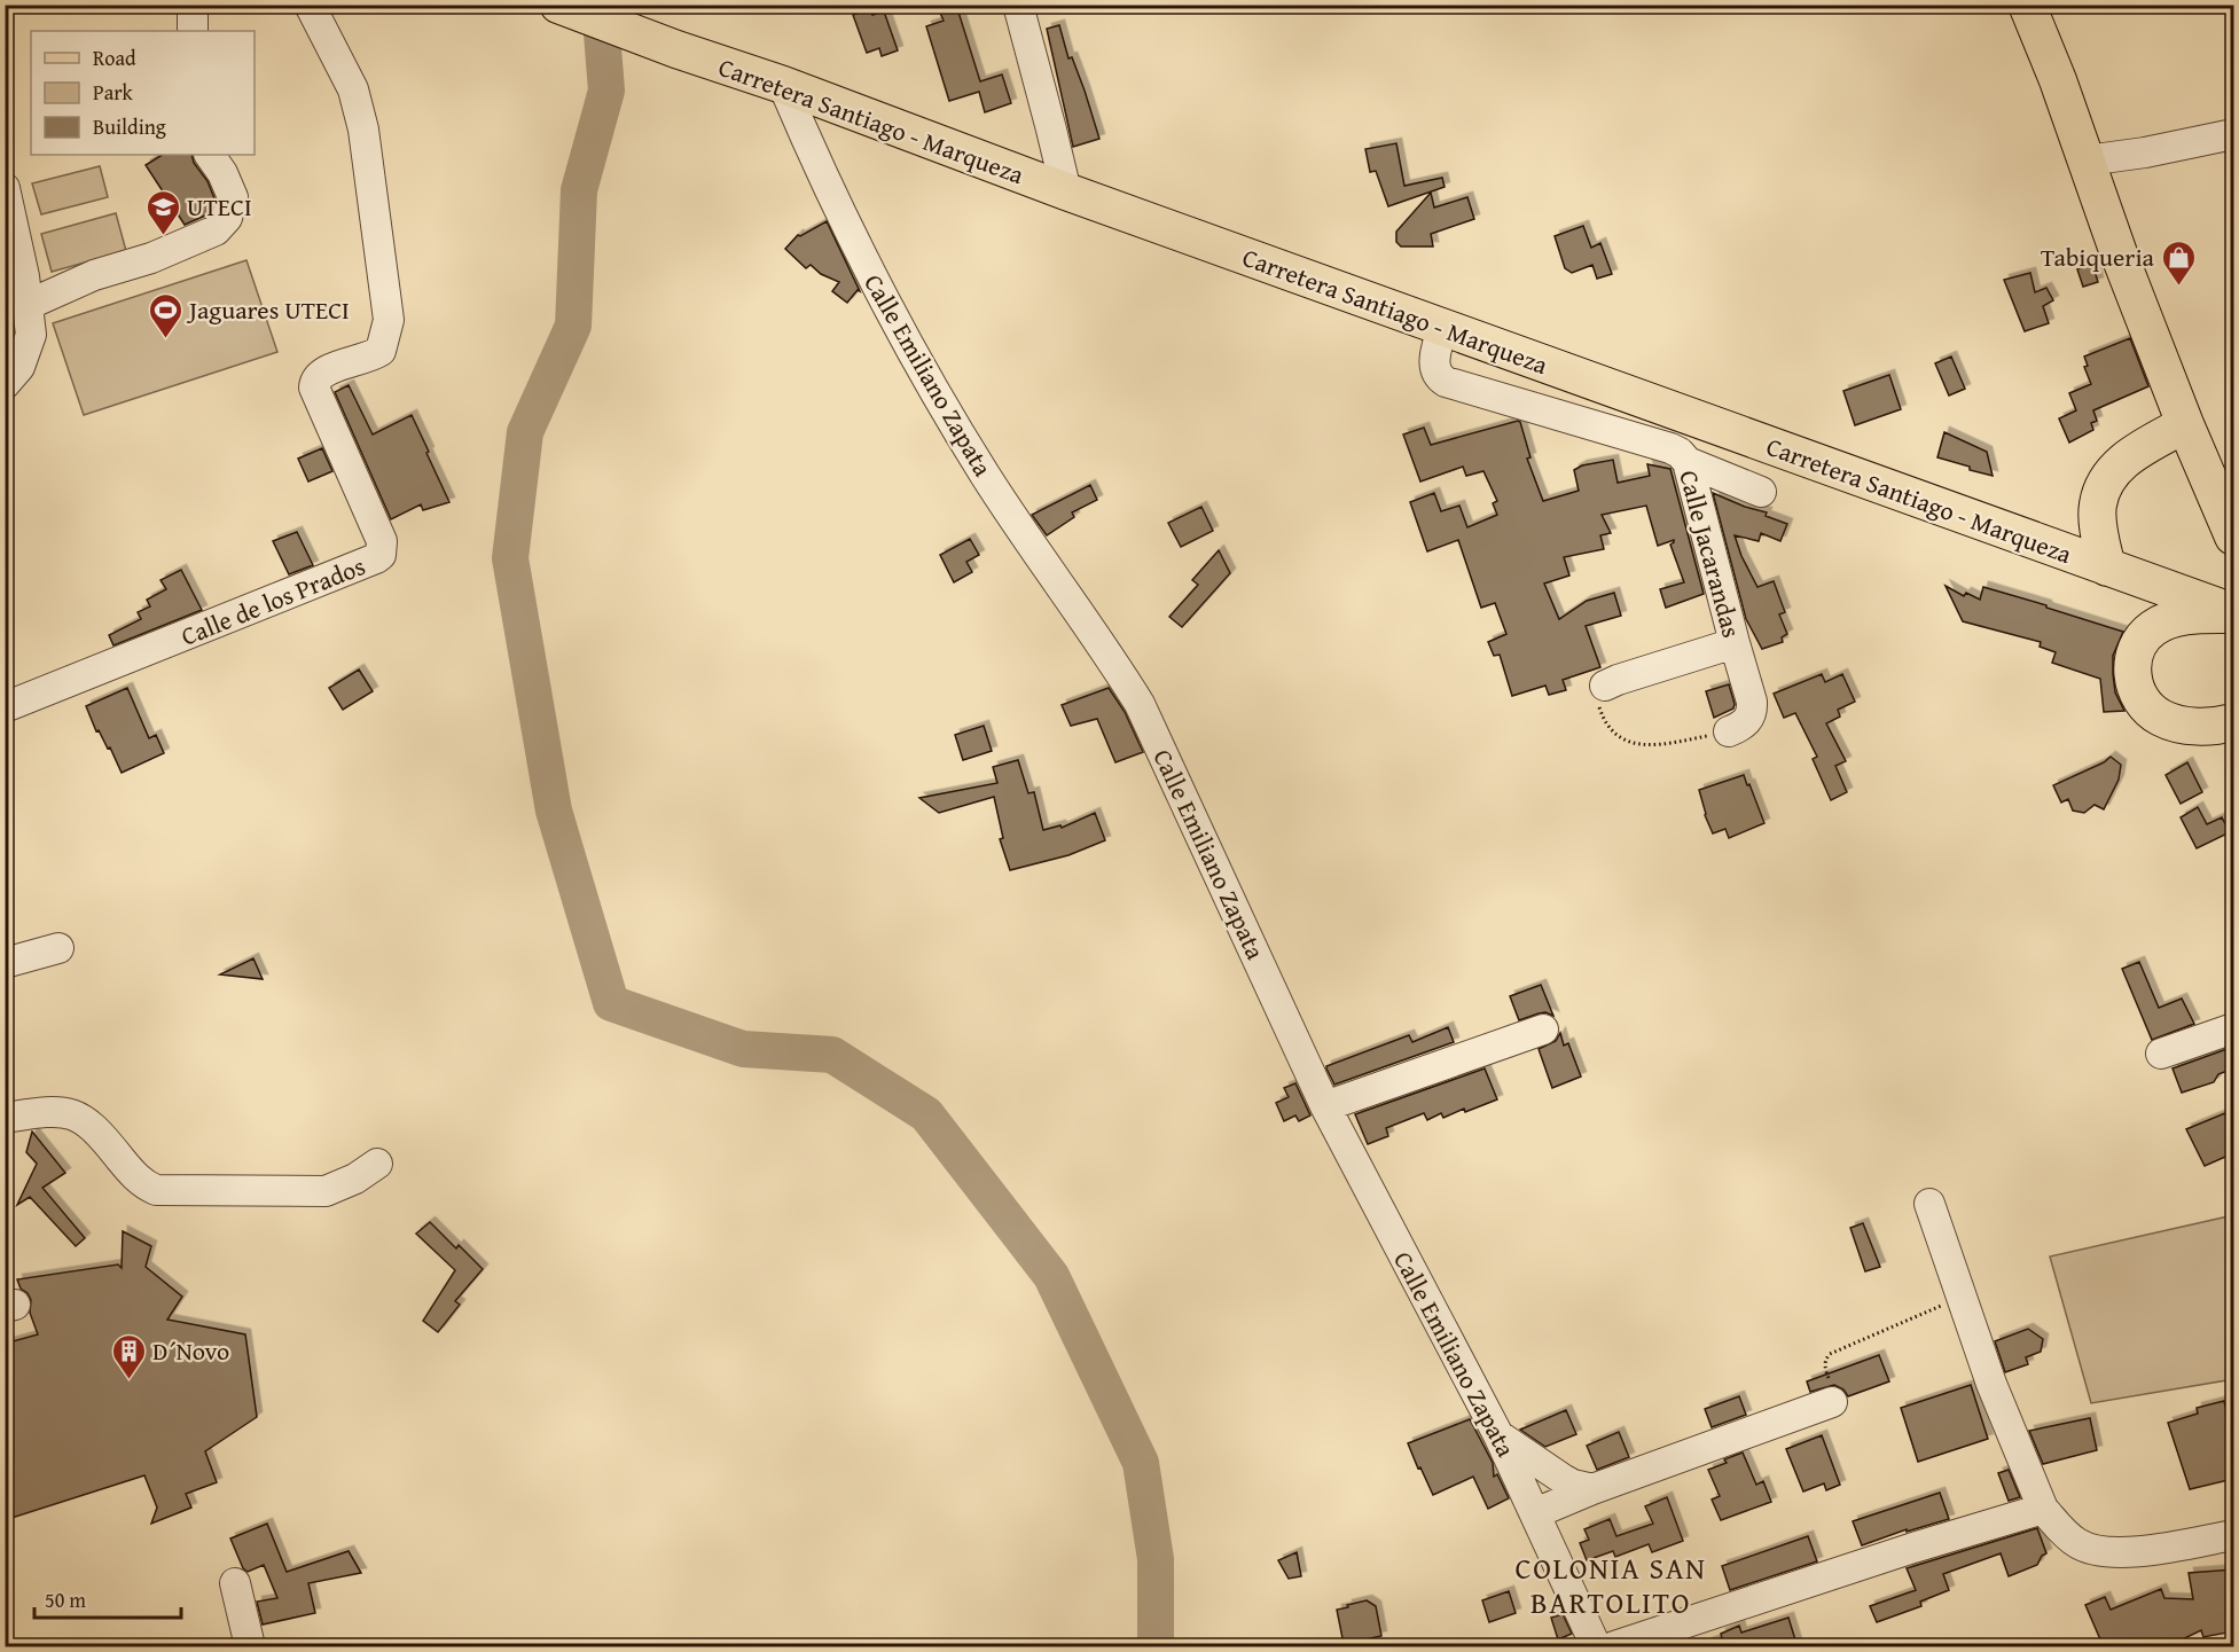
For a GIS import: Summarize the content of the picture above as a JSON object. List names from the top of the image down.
{
  "streets": {
    "main road": ["Carretera Santiago - Marqueza"],
    "street": ["Calle Emiliano Zapata", "Calle Jacarandas", "Calle de los Prados"]
  },
  "crossings": [
    ["Carretera Santiago - Marqueza", "Calle Emiliano Zapata"],
    ["Carretera Santiago - Marqueza", "Calle Jacarandas"]
  ],
  "districts": ["COLONIA SAN BARTOLITO"],
  "places": {
    "school or university": ["UTECI"],
    "shop": ["Tabiqueria"],
    "sports": ["Jaguares UTECI"],
    "building": ["D´Novo"]
  },
  "legend": ["Road", "Park", "Building"],
  "scale_bar": "50 m"
}
